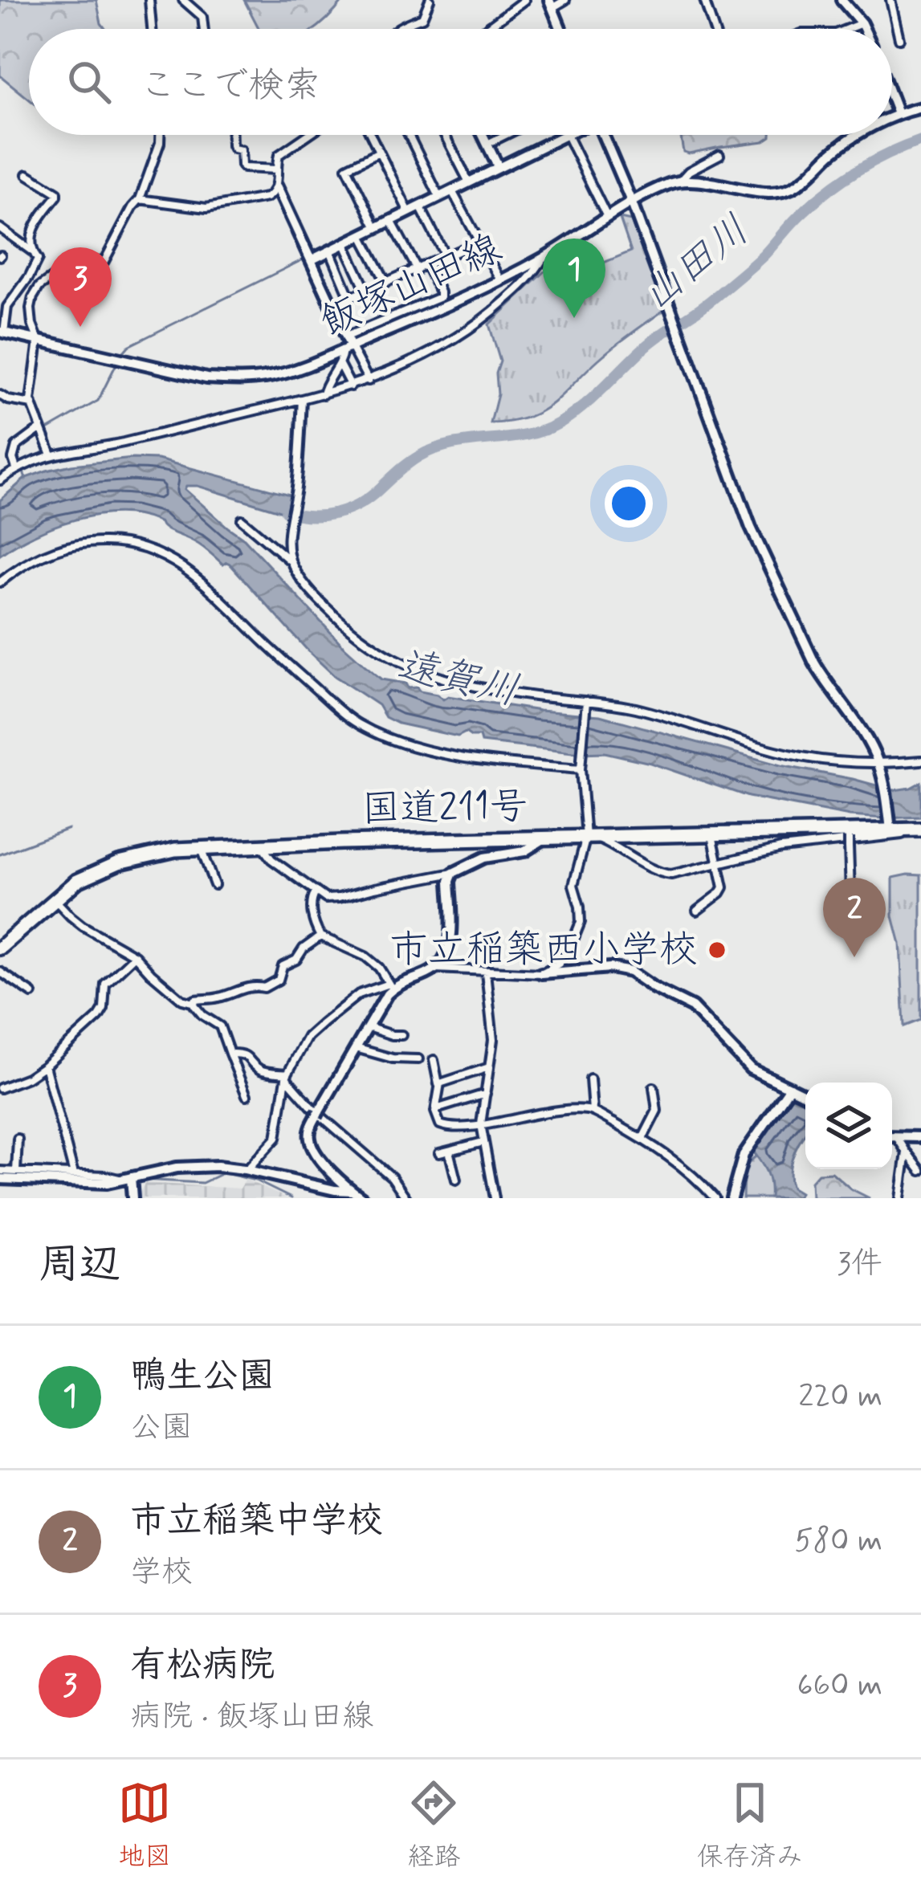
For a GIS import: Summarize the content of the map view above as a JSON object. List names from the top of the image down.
{
  "streets": {
    "highway": ["国道211号"],
    "street": ["飯塚山田線"]
  },
  "water": ["山田川", "遠賀川"],
  "places": ["市立稲築西小学校"],
  "page": {
    "search": "ここで検索",
    "pins": ["1", "3", "2"],
    "heading": ["周辺", "3件"],
    "list": [
      {
        "mark": "1",
        "name": "鴨生公園",
        "note": "公園",
        "value": "220 m"
      },
      {
        "mark": "2",
        "name": "市立稲築中学校",
        "note": "学校",
        "value": "580 m"
      },
      {
        "mark": "3",
        "name": "有松病院",
        "note": "病院 · 飯塚山田線",
        "value": "660 m"
      }
    ],
    "nav": ["地図", "経路", "保存済み"]
  }
}
